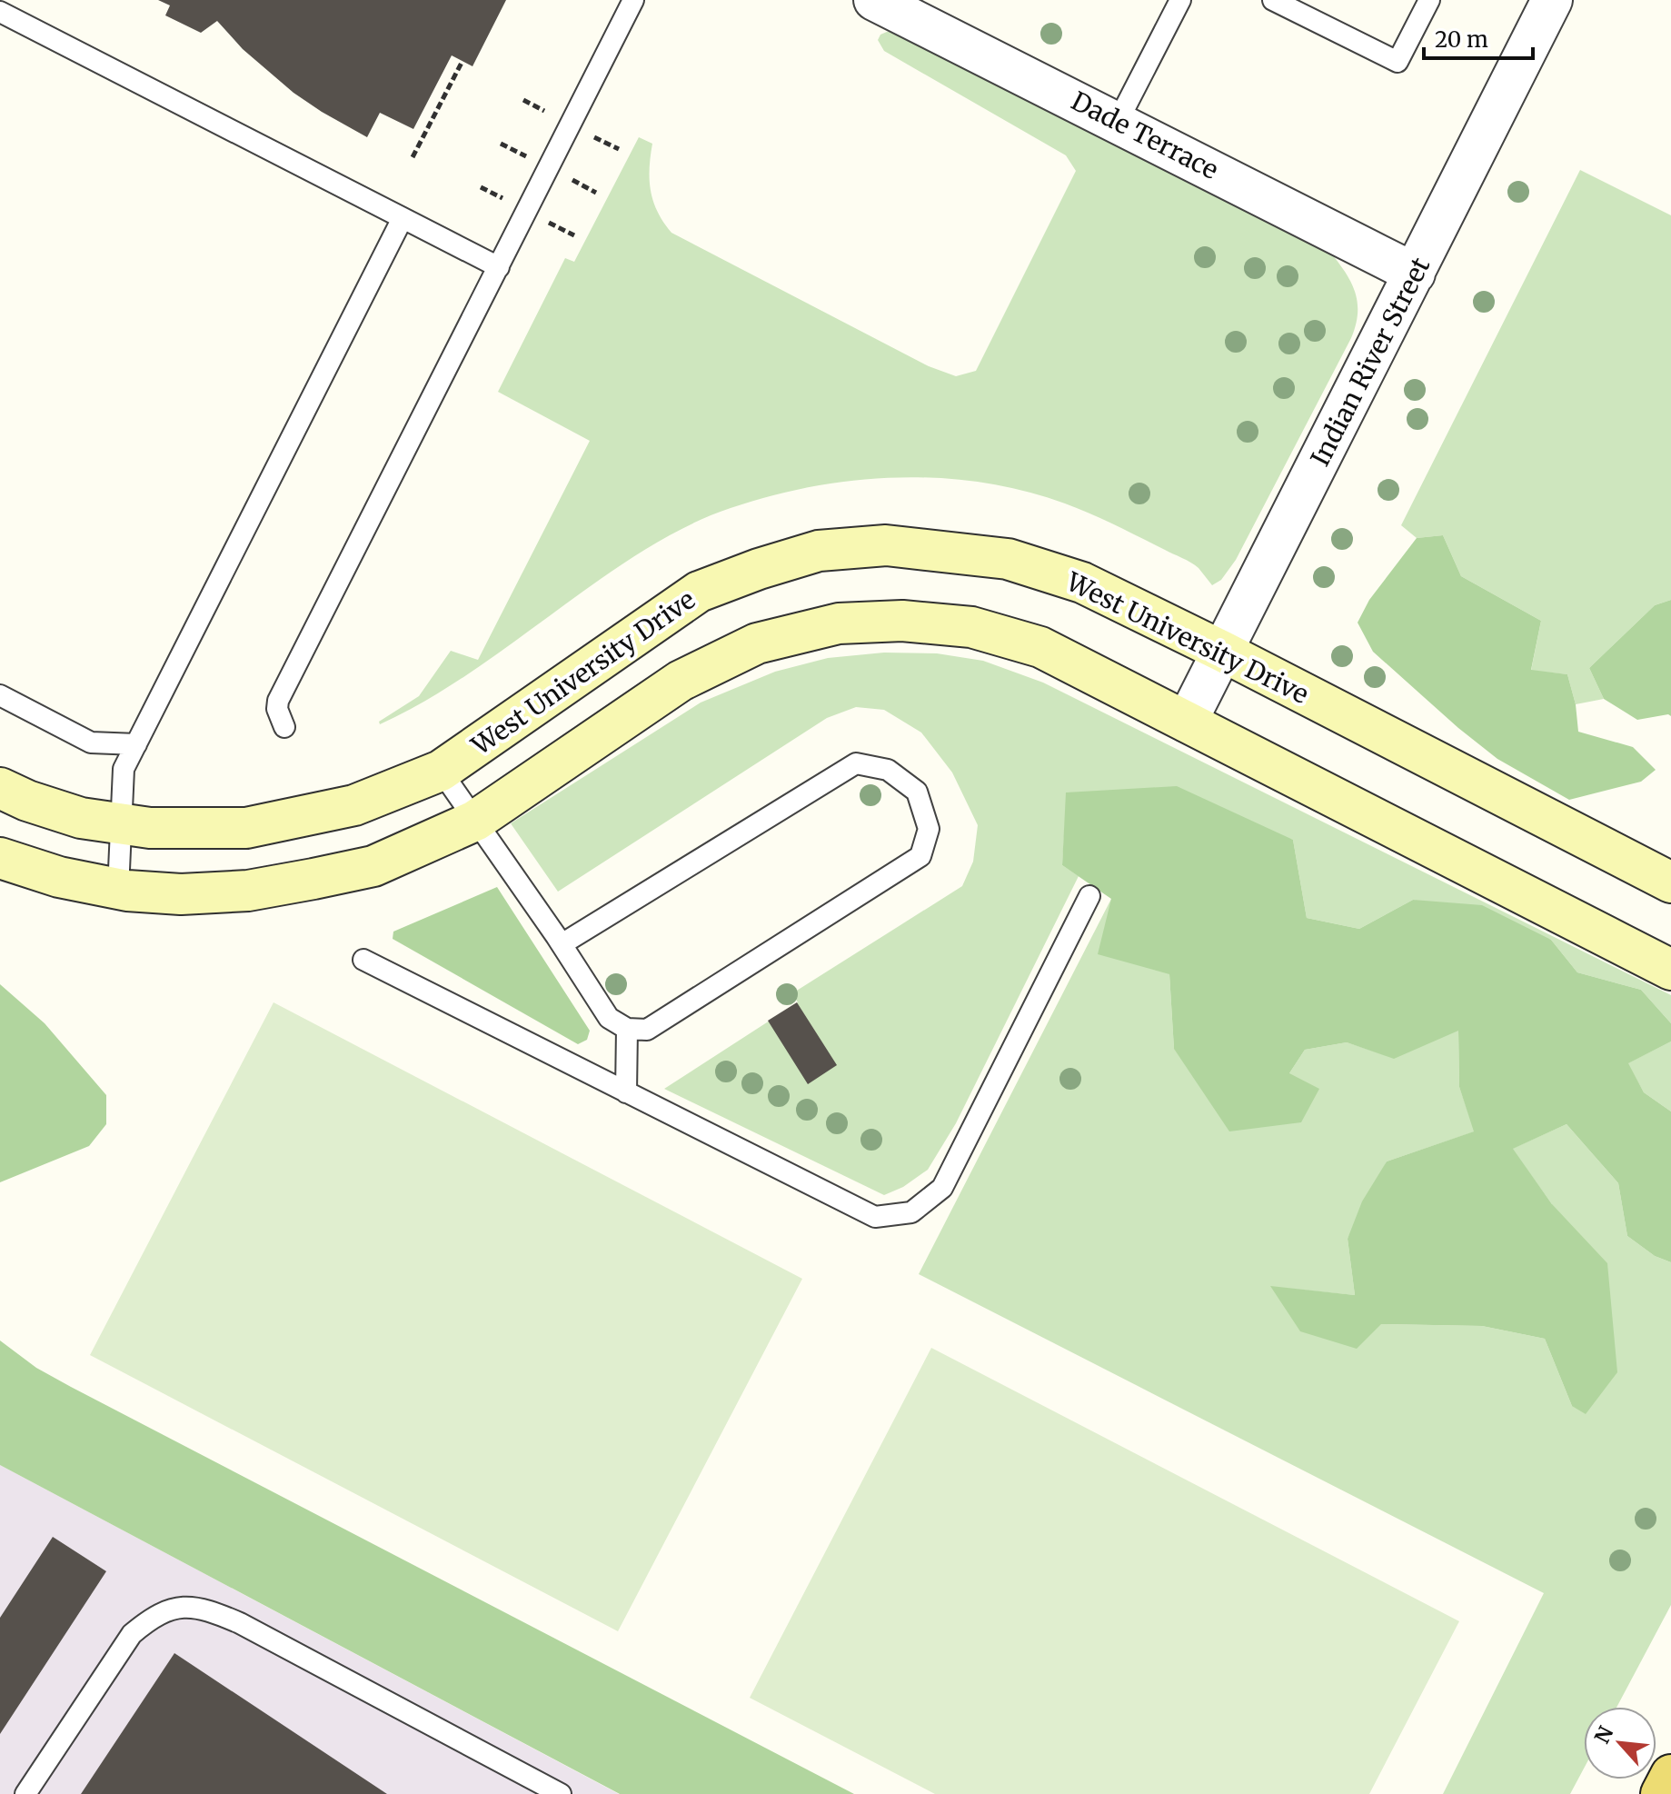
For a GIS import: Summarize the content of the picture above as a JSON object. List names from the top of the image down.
{
  "streets": {
    "street": ["Dade Terrace", "Indian River Street", "West University Drive"]
  },
  "crossings": [
    ["Dade Terrace", "Indian River Street"],
    ["Indian River Street", "West University Drive"]
  ],
  "scale_bar": "20 m",
  "north": "top left"
}
